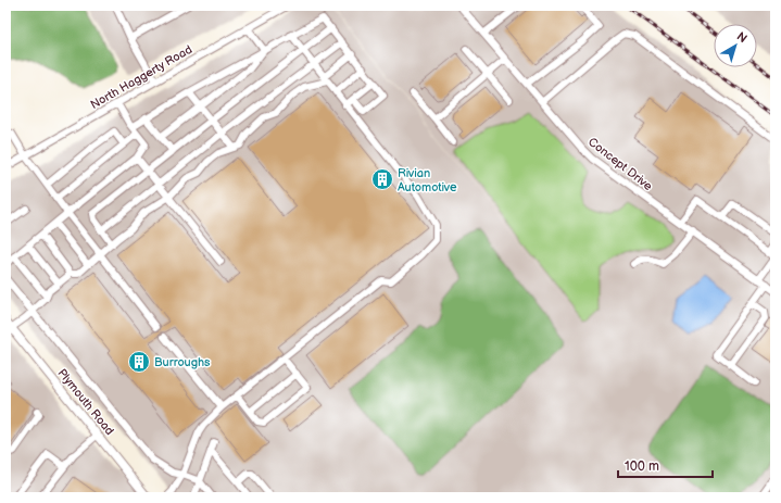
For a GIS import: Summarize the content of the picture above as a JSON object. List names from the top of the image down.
{
  "streets": {
    "main road": ["Plymouth Road"],
    "street": ["North Haggerty Road", "Concept Drive"]
  },
  "places": {
    "building": ["Rivian Automotive", "Burroughs"]
  },
  "scale_bar": "100 m",
  "north": "top right"
}
